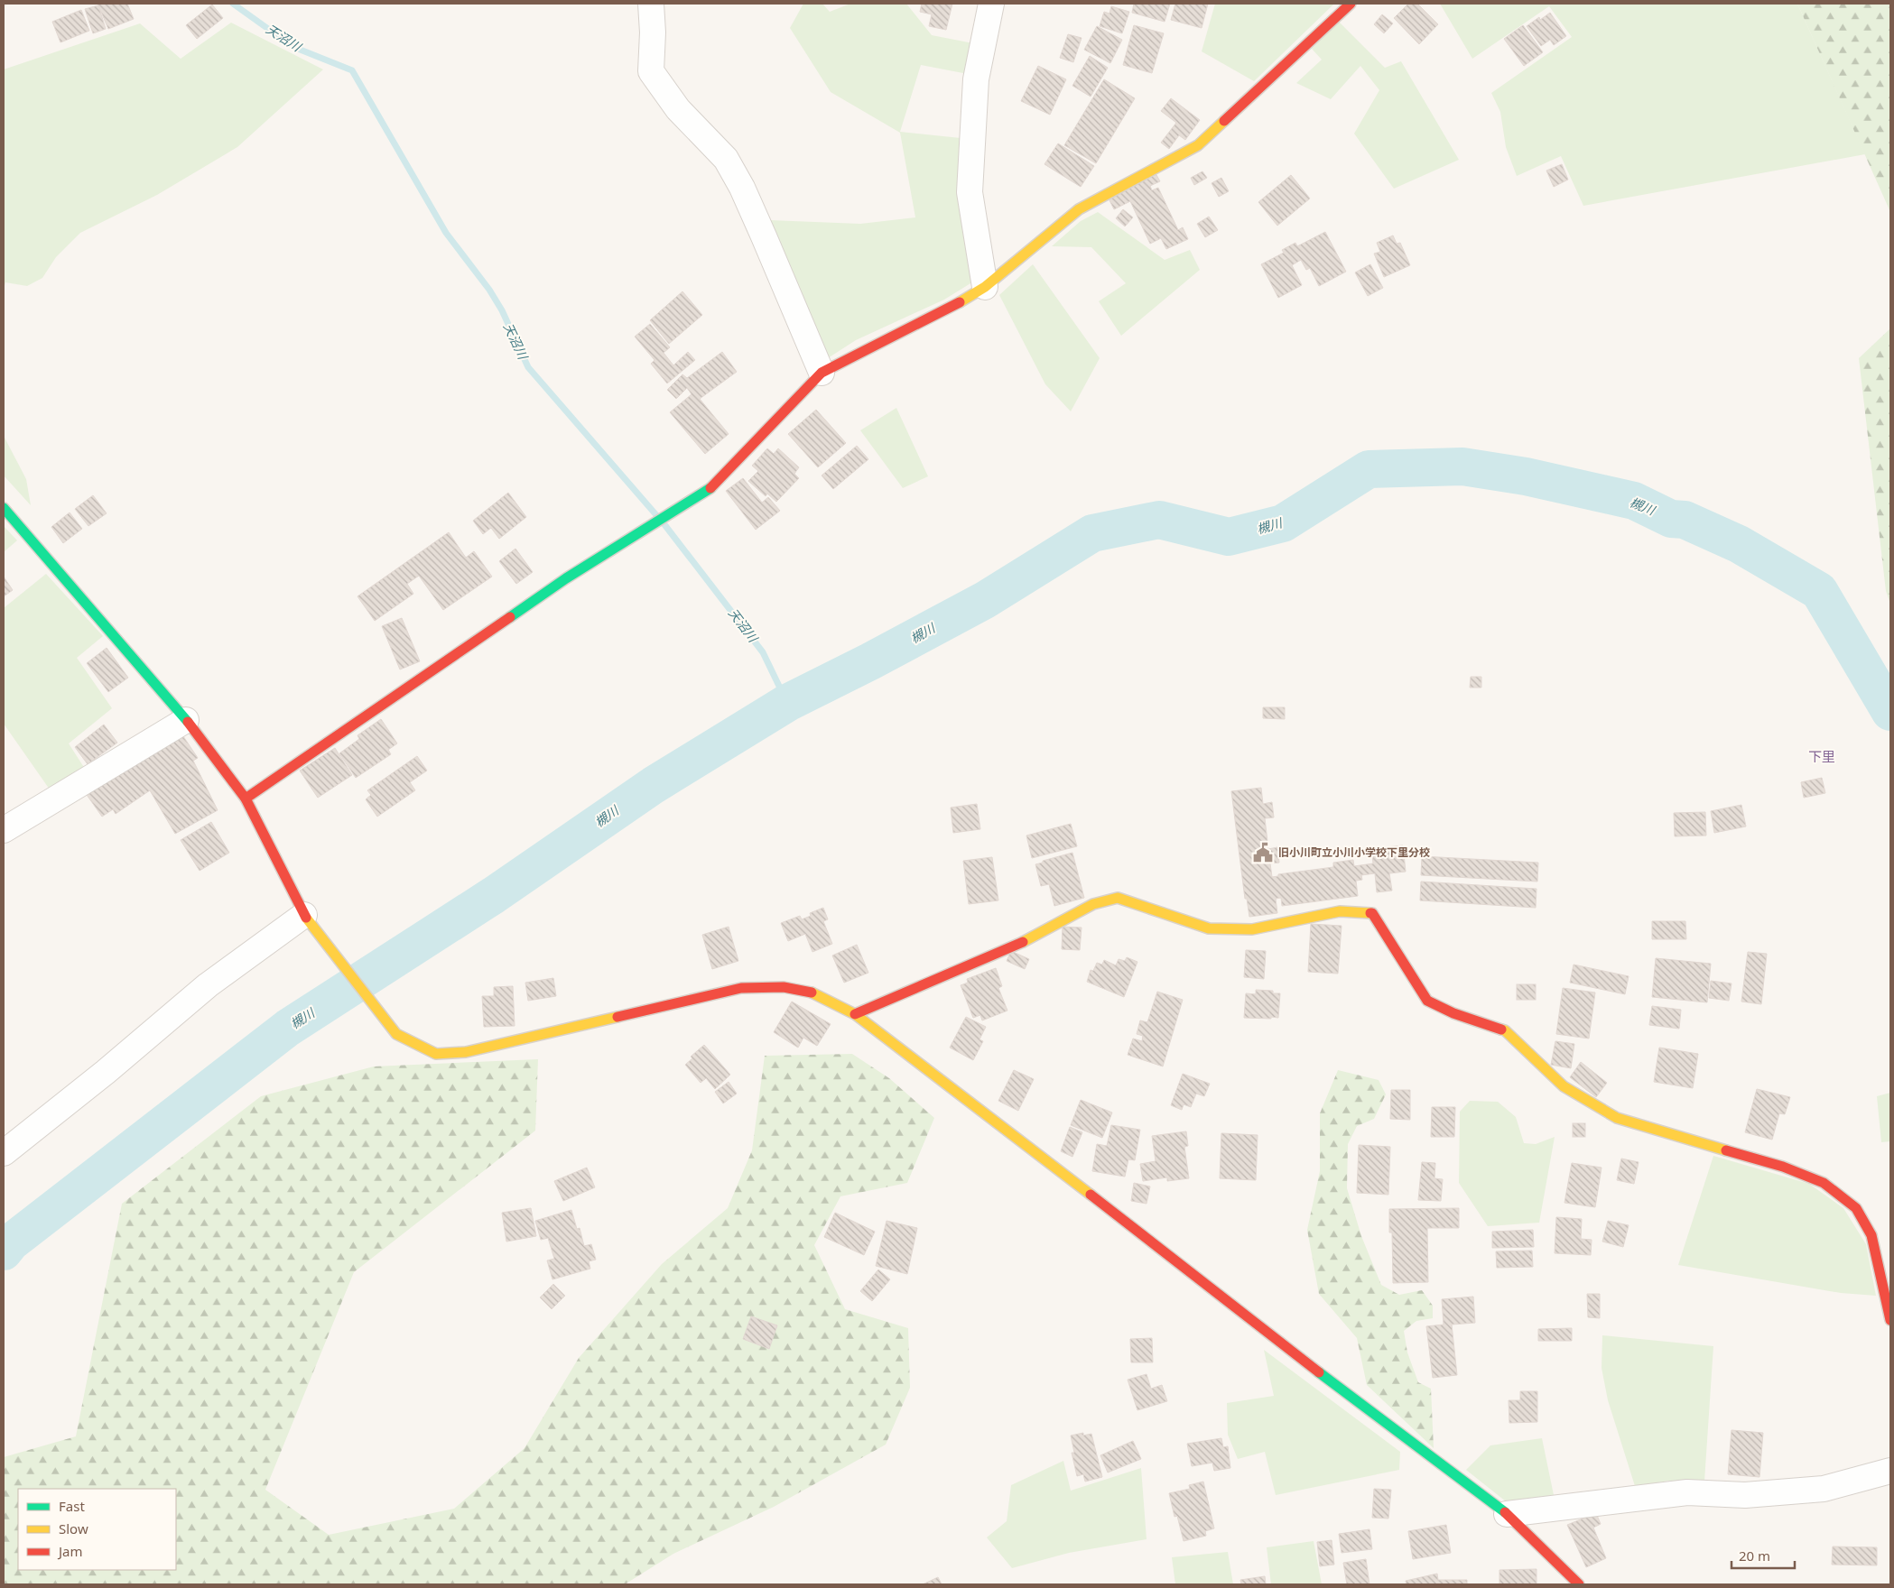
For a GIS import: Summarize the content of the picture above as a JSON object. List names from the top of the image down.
{
  "districts": ["下里"],
  "water": ["天沼川", "槻川"],
  "places": {
    "public building": ["旧小川町立小川小学校下里分校"]
  },
  "legend": ["Fast", "Slow", "Jam"],
  "scale_bar": "20 m"
}
